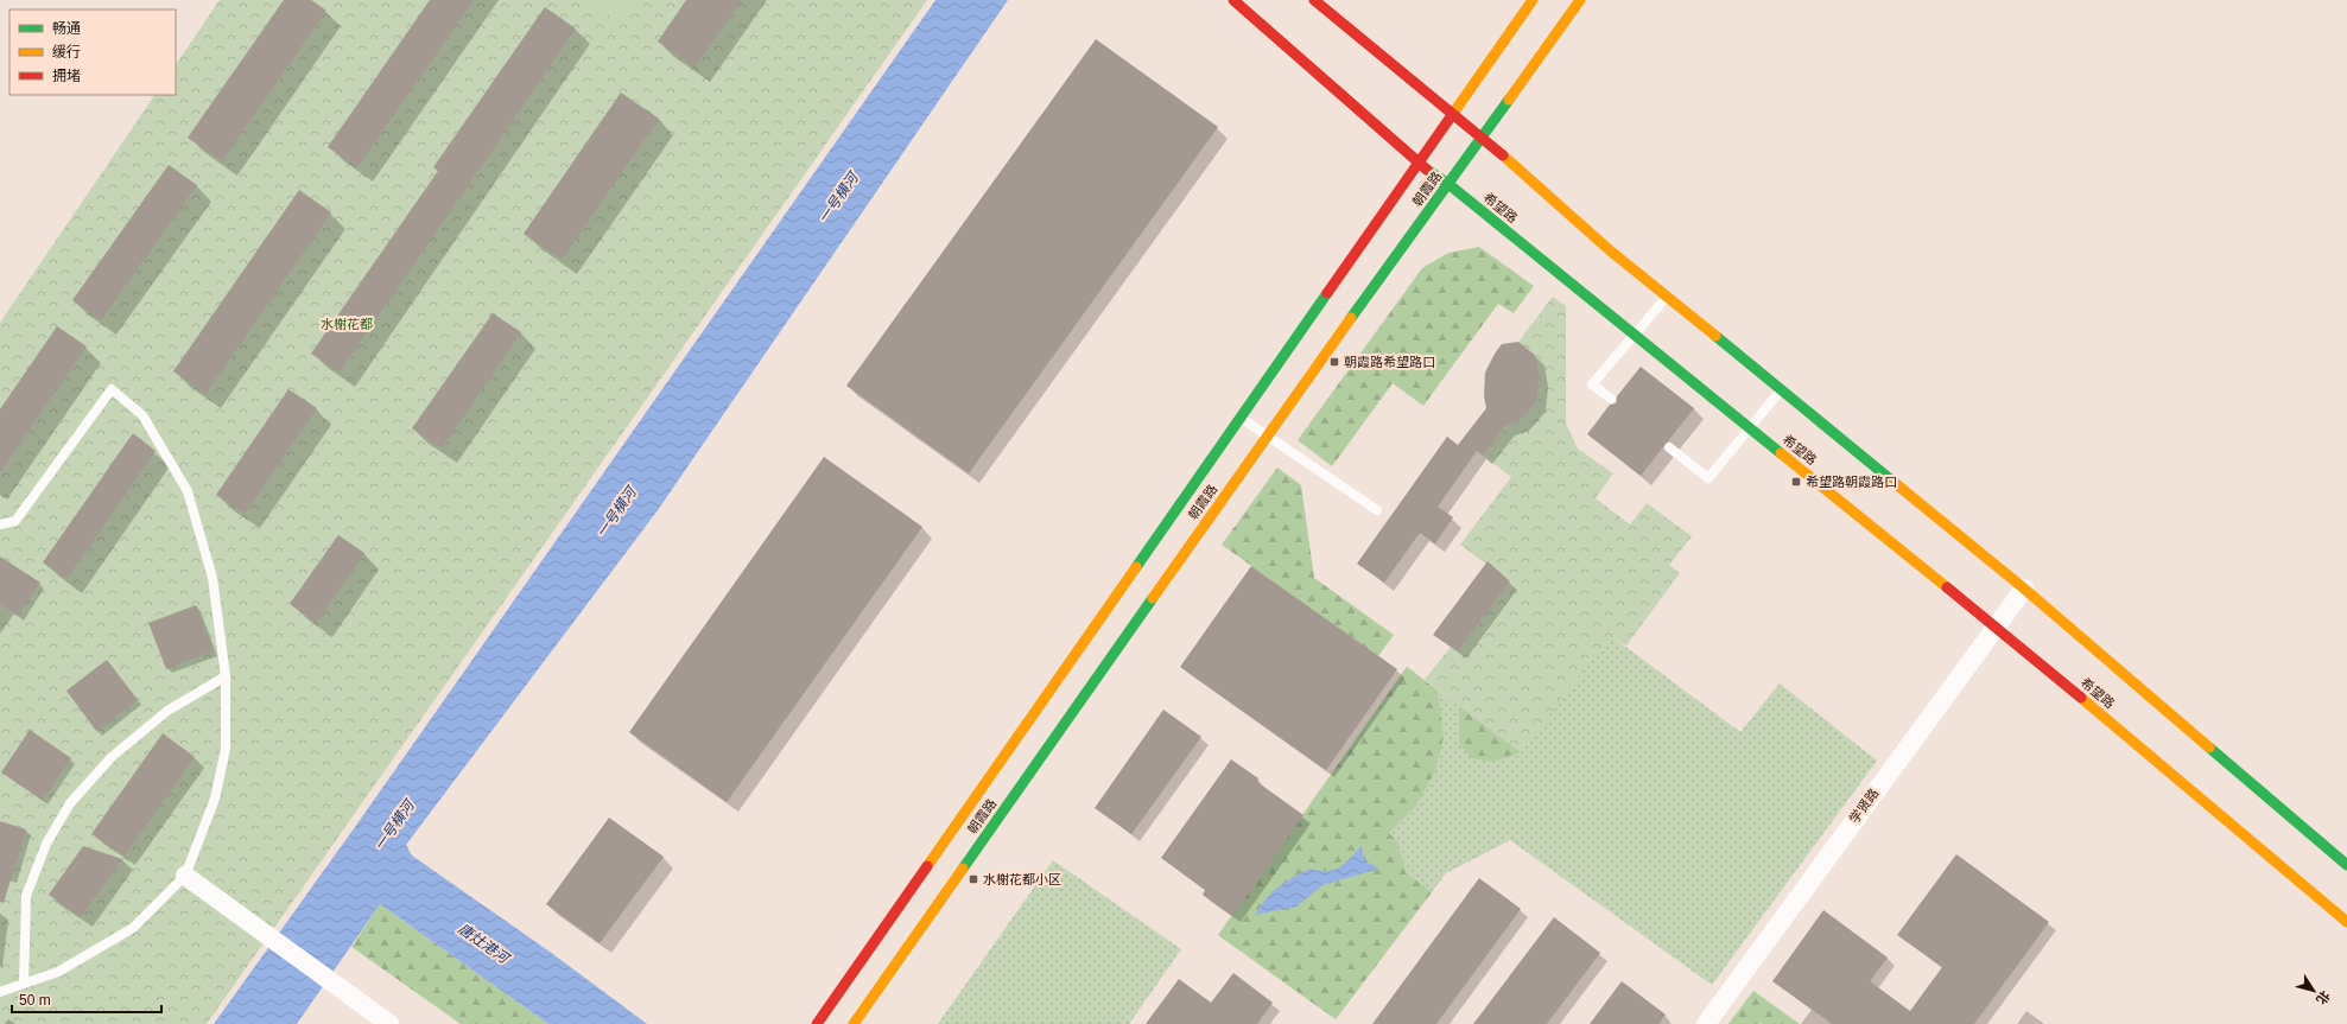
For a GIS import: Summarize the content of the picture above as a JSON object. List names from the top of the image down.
{
  "streets": {
    "main road": ["朝霞路", "希望路"],
    "street": ["学贤路"]
  },
  "crossings": [
    ["朝霞路", "希望路"],
    ["希望路", "学贤路"]
  ],
  "water": ["一号横河", "唐灶港河"],
  "parks": ["水榭花都"],
  "places": {
    "transit": ["朝霞路希望路口", "希望路朝霞路口", "水榭花都小区"]
  },
  "legend": ["畅通", "缓行", "拥堵"],
  "scale_bar": "50 m",
  "north": "bottom right"
}
